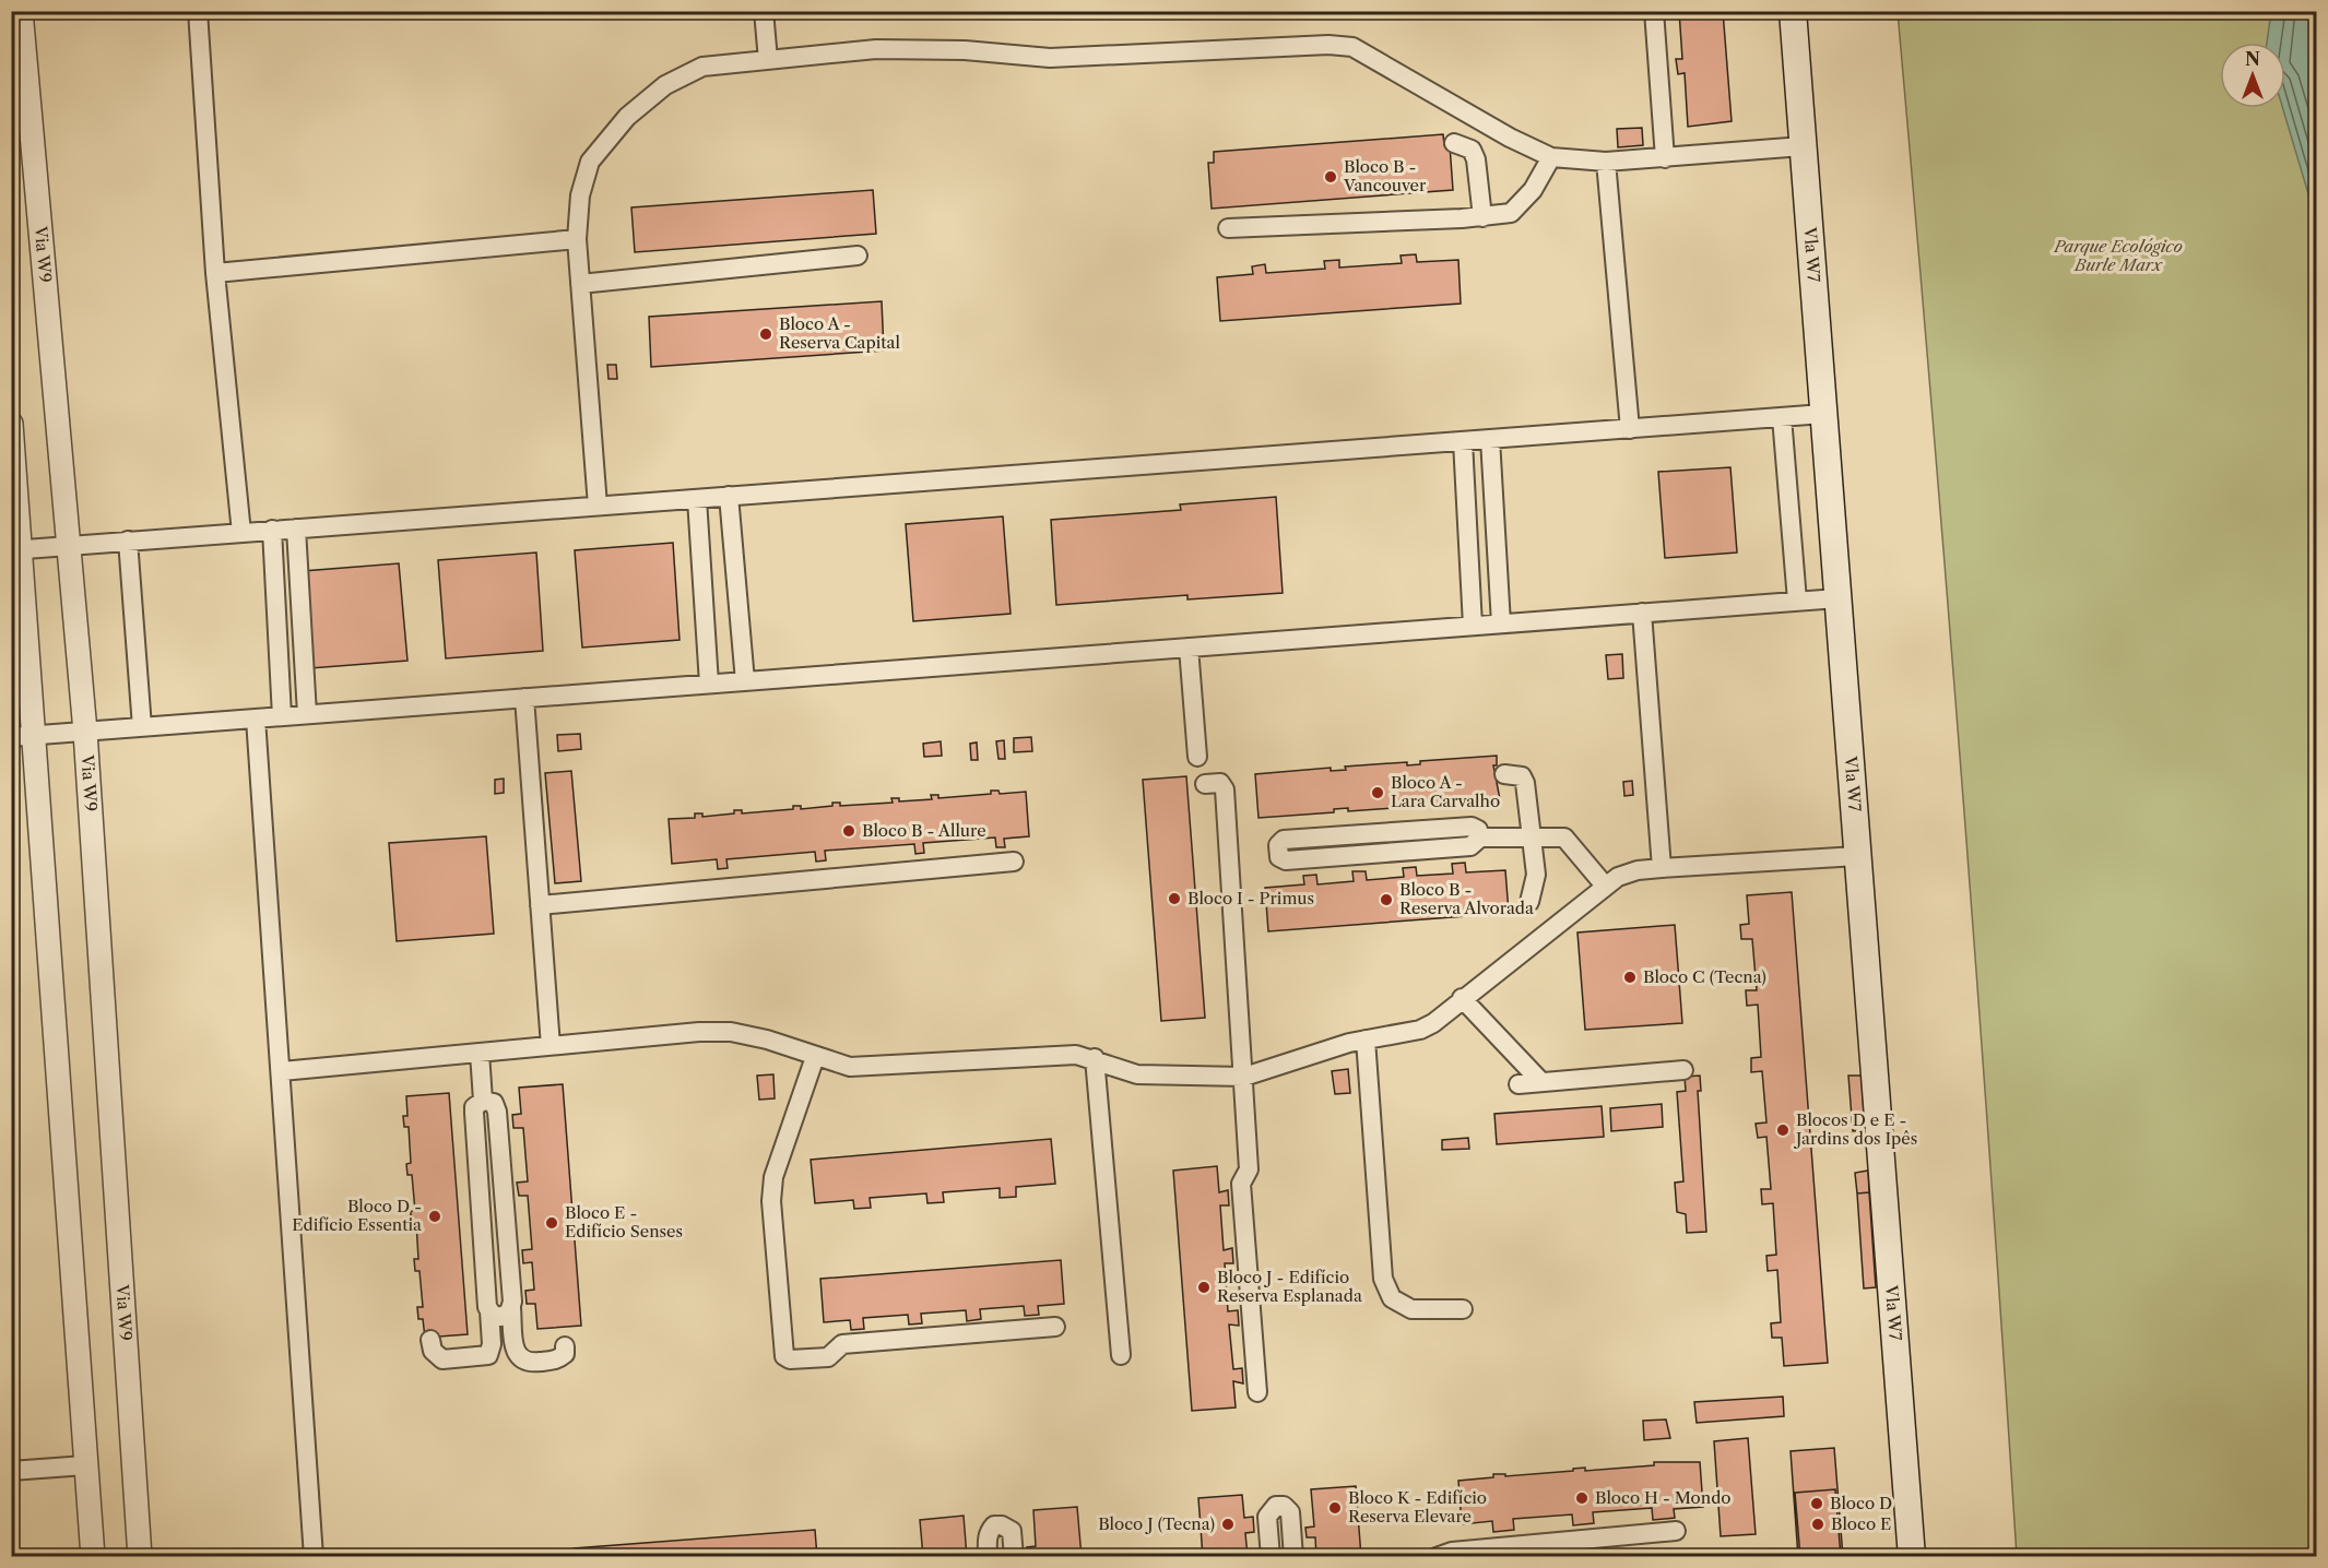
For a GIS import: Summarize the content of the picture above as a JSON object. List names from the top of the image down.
{
  "streets": {
    "main road": ["Vla W7"],
    "street": ["Via W9"]
  },
  "parks": ["Parque Ecológico Burle Marx"],
  "places": [
    "Bloco B - Vancouver",
    "Bloco A - Reserva Capital",
    "Bloco A - Lara Carvalho",
    "Bloco B - Allure",
    "Bloco I - Primus",
    "Bloco B - Reserva Alvorada",
    "Bloco C (Tecna)",
    "Blocos D e E - Jardins dos Ipês",
    "Bloco D - Edifício Essentia",
    "Bloco E - Edifício Senses",
    "Bloco J - Edifício Reserva Esplanada",
    "Bloco H - Mondo",
    "Bloco D",
    "Bloco K - Edifício Reserva Elevare",
    "Bloco J (Tecna)",
    "Bloco E"
  ],
  "north": "top"
}
